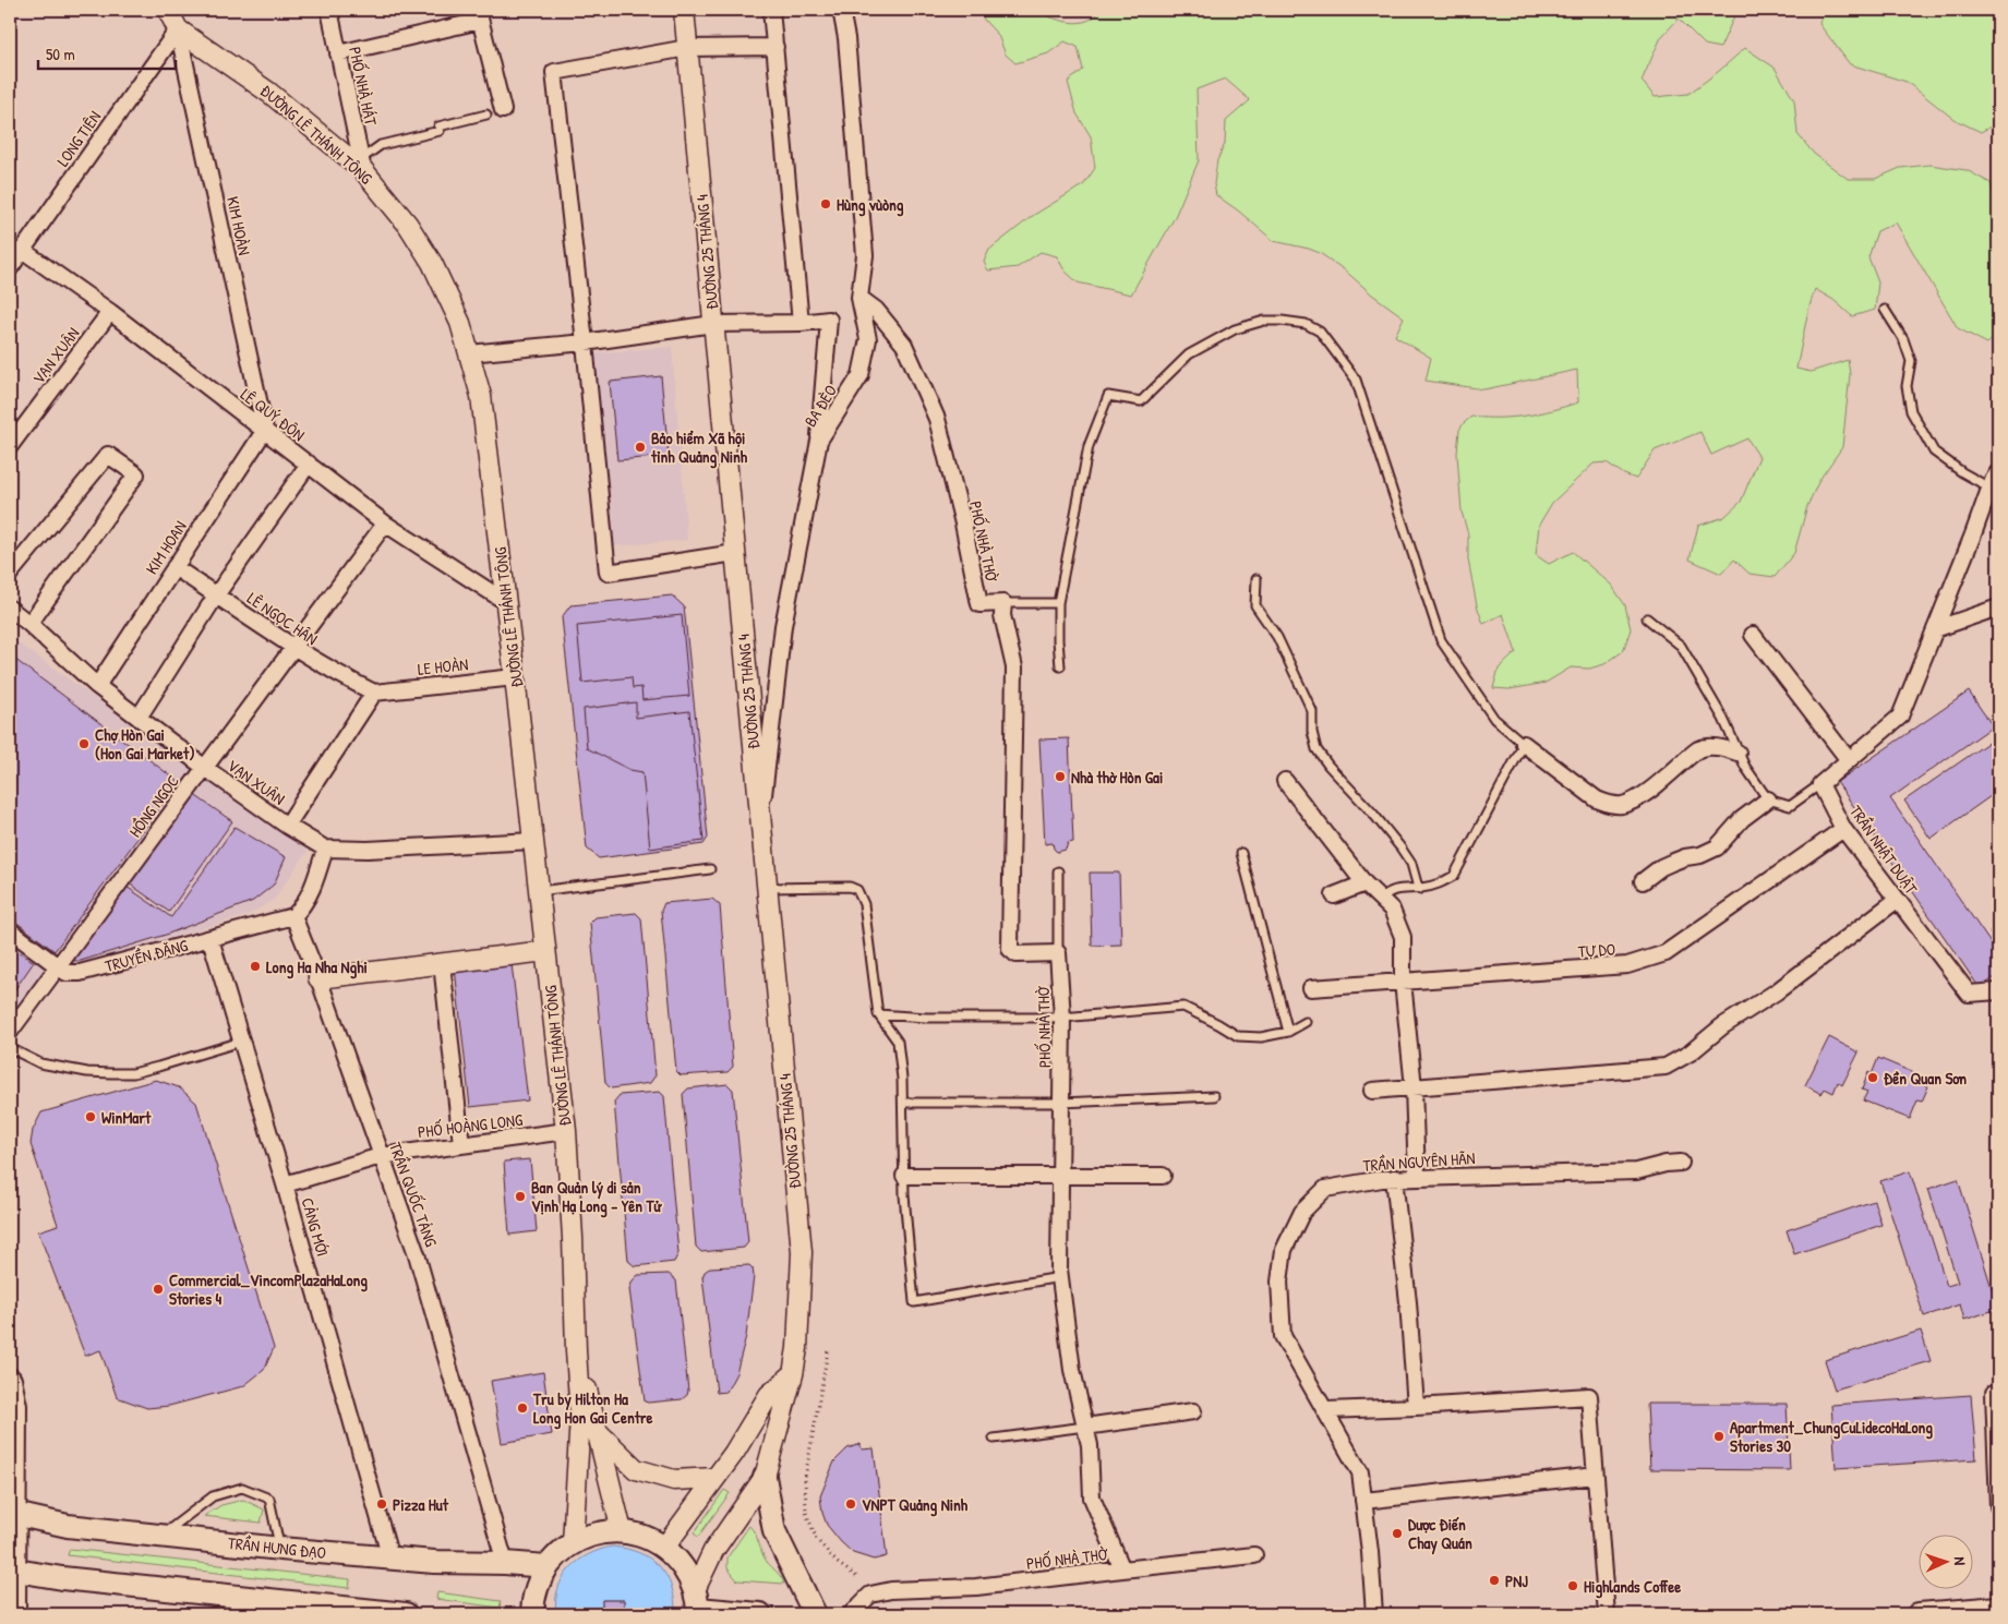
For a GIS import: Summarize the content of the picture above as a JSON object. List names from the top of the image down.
{
  "streets": {
    "main road": ["TRẦN HƯNG ĐẠO"],
    "street": [
      "PHỐ NHÀ HÁT",
      "ĐƯỜNG LÊ THÁNH TÔNG",
      "LONG TIÊN",
      "KIM HOÀN",
      "ĐƯỜNG 25 THÁNG 4",
      "VẠN XUÂN",
      "BA ĐÈO",
      "LÊ QUÝ ĐÔN",
      "PHỐ NHÀ THỜ",
      "KIM HOAN",
      "LÊ NGỌC HÂN",
      "LE HOÀN",
      "HỒNG NGỌC",
      "TRẦN NHẬT DUẬT",
      "TỰ DO",
      "TRUYỀN ĐĂNG",
      "PHỐ HOÀNG LONG",
      "TRẦN NGUYÊN HÃN",
      "TRẦN QUỐC TẢNG",
      "CẢNG MỚI"
    ]
  },
  "crossings": [
    ["PHỐ NHÀ HÁT", "ĐƯỜNG LÊ THÁNH TÔNG"],
    ["ĐƯỜNG LÊ THÁNH TÔNG", "LONG TIÊN"],
    ["ĐƯỜNG LÊ THÁNH TÔNG", "KIM HOÀN"],
    ["ĐƯỜNG LÊ THÁNH TÔNG", "VẠN XUÂN"],
    ["ĐƯỜNG LÊ THÁNH TÔNG", "LÊ QUÝ ĐÔN"],
    ["ĐƯỜNG LÊ THÁNH TÔNG", "LE HOÀN"],
    ["ĐƯỜNG LÊ THÁNH TÔNG", "PHỐ HOÀNG LONG"],
    ["LONG TIÊN", "KIM HOÀN"],
    ["LONG TIÊN", "LÊ QUÝ ĐÔN"],
    ["KIM HOÀN", "LÊ QUÝ ĐÔN"],
    ["KIM HOÀN", "KIM HOAN"],
    ["ĐƯỜNG 25 THÁNG 4", "BA ĐÈO"],
    ["VẠN XUÂN", "LÊ QUÝ ĐÔN"],
    ["VẠN XUÂN", "KIM HOAN"],
    ["VẠN XUÂN", "HỒNG NGỌC"],
    ["BA ĐÈO", "PHỐ NHÀ THỜ"],
    ["LÊ QUÝ ĐÔN", "KIM HOAN"],
    ["LÊ QUÝ ĐÔN", "HỒNG NGỌC"],
    ["KIM HOAN", "LÊ NGỌC HÂN"],
    ["LÊ NGỌC HÂN", "LE HOÀN"],
    ["LÊ NGỌC HÂN", "HỒNG NGỌC"],
    ["HỒNG NGỌC", "TRUYỀN ĐĂNG"],
    ["TRẦN NHẬT DUẬT", "TỰ DO"],
    ["TRUYỀN ĐĂNG", "TRẦN QUỐC TẢNG"],
    ["TRUYỀN ĐĂNG", "CẢNG MỚI"],
    ["PHỐ HOÀNG LONG", "TRẦN QUỐC TẢNG"],
    ["PHỐ HOÀNG LONG", "CẢNG MỚI"],
    ["TRẦN QUỐC TẢNG", "TRẦN HƯNG ĐẠO"],
    ["CẢNG MỚI", "TRẦN HƯNG ĐẠO"]
  ],
  "places": [
    "Hùng vùòng",
    "Bảo hiểm Xã hội tỉnh Quảng Ninh",
    "Chợ Hòn Gai (Hon Gai Market)",
    "Nhà thờ Hòn Gai",
    "Long Ha Nha Nghi",
    "Đền Quan Sơn",
    "WinMart",
    "Ban Quản lý di sản Vịnh Hạ Long - Yên Tử",
    "Commercial_VincomPlazaHaLong Stories 4",
    "Tru by Hilton Ha Long Hon Gai Centre",
    "Apartment_ChungCuLidecoHaLong Stories 30",
    "Pizza Hut",
    "VNPT Quảng Ninh",
    "Dược Điến Chay Quán",
    "PNJ",
    "Highlands Coffee"
  ],
  "scale_bar": "50 m",
  "north": "right"
}
